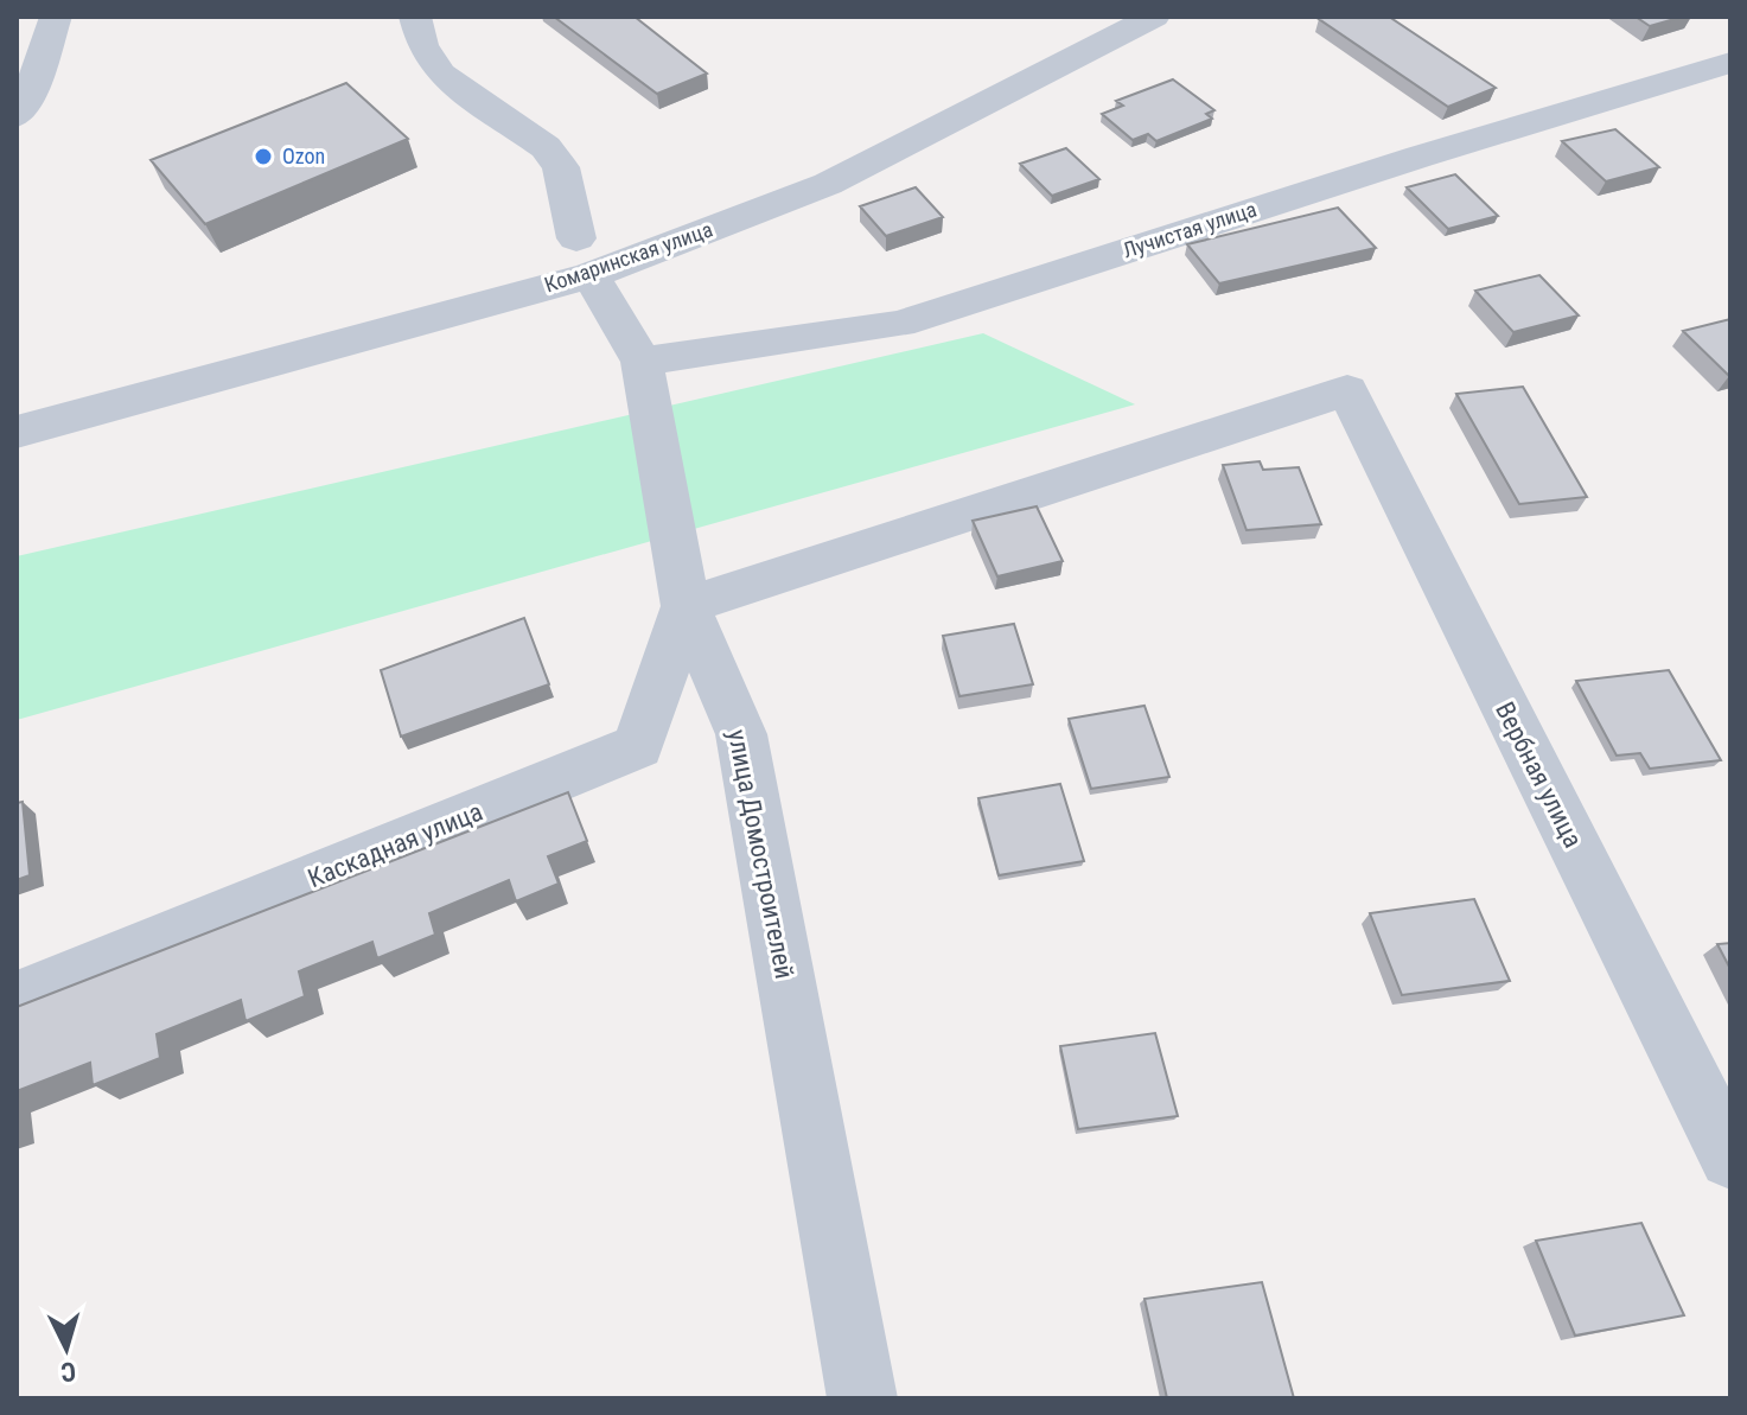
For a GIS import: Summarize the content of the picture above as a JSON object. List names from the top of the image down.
{
  "streets": {
    "street": [
      "Лучистая улица",
      "Комаринская улица",
      "Вербная улица",
      "Каскадная улица",
      "улица Домостроителей"
    ]
  },
  "crossings": [
    ["Лучистая улица", "улица Домостроителей"],
    ["Комаринская улица", "улица Домостроителей"],
    ["Вербная улица", "Каскадная улица"],
    ["Вербная улица", "улица Домостроителей"],
    ["Каскадная улица", "улица Домостроителей"]
  ],
  "places": ["Ozon"],
  "north": "bottom"
}
